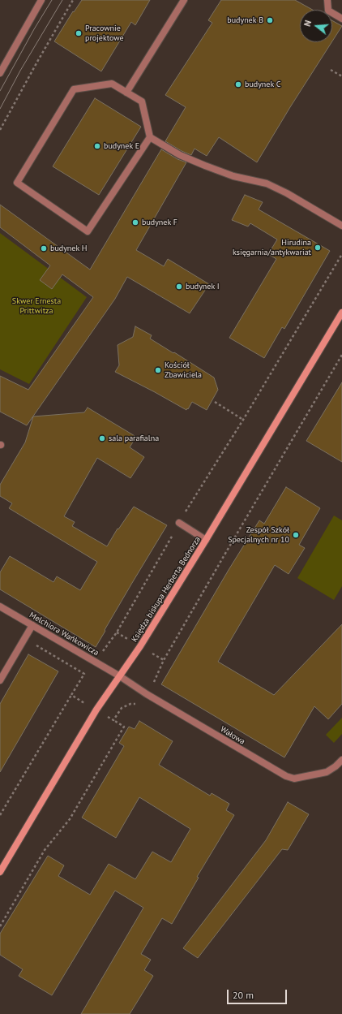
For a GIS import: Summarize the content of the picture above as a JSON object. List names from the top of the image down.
{
  "streets": {
    "street": ["Księdza biskupa Herberta Bednorza", "Melchiora Wańkowicza", "Wałowa"]
  },
  "crossings": [
    ["Księdza biskupa Herberta Bednorza", "Melchiora Wańkowicza"],
    ["Księdza biskupa Herberta Bednorza", "Wałowa"],
    ["Melchiora Wańkowicza", "Wałowa"]
  ],
  "parks": ["Skwer Ernesta Prittwitza"],
  "places": [
    "budynek B",
    "Pracownie projektowe",
    "budynek C",
    "budynek E",
    "budynek F",
    "Hirudina księgarnia/antykwariat",
    "budynek H",
    "budynek I",
    "Kościół Zbawiciela",
    "sala parafialna",
    "Zespół Szkół Specjalnych nr 10"
  ],
  "scale_bar": "20 m",
  "north": "left"
}
